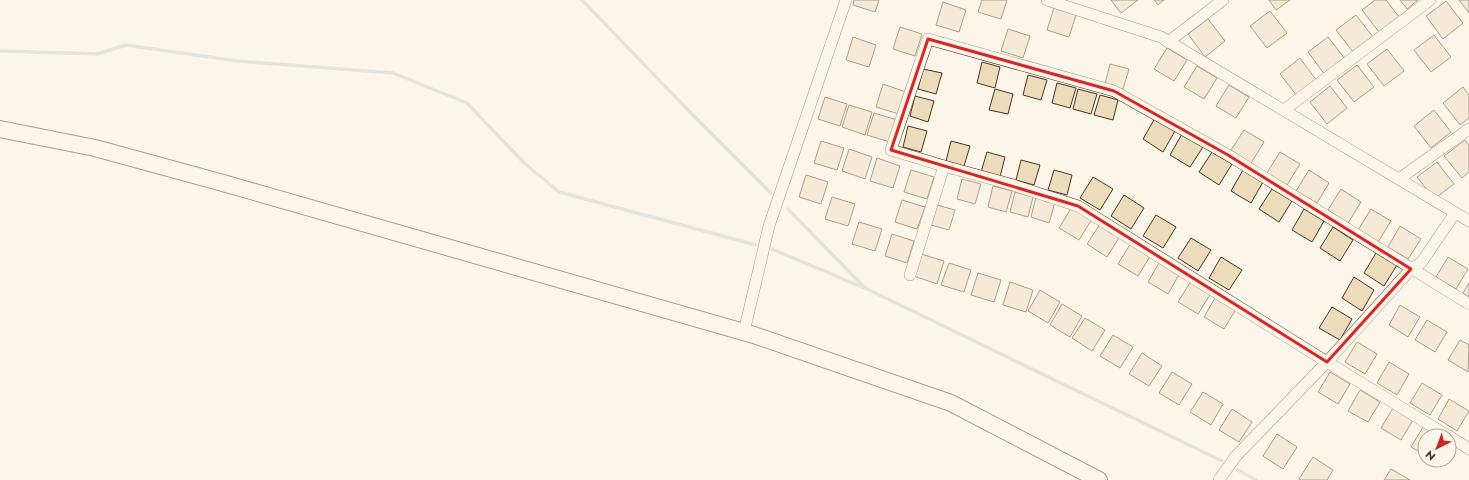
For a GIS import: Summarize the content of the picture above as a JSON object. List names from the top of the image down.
{
  "north": "bottom left"
}
